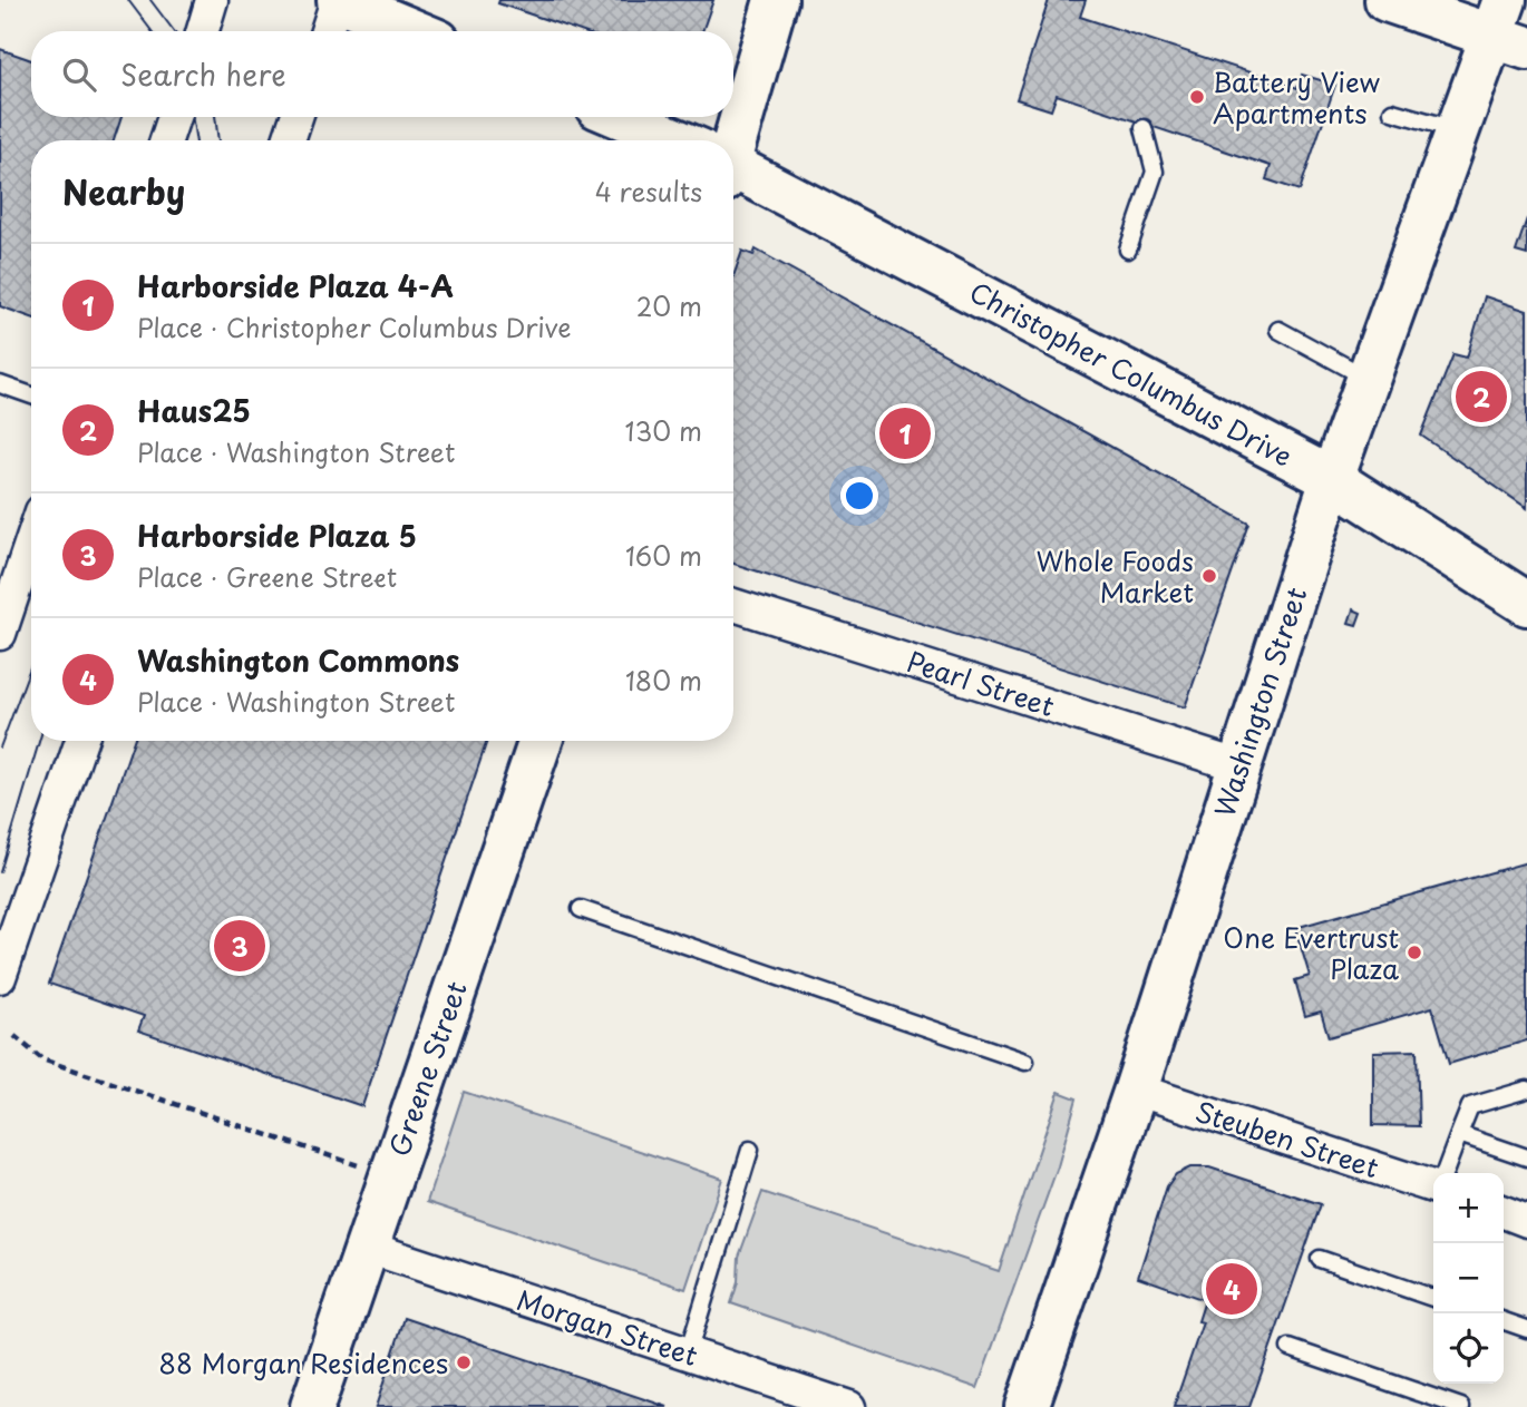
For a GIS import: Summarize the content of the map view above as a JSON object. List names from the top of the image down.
{
  "streets": {
    "street": [
      "Christopher Columbus Drive",
      "Pearl Street",
      "Washington Street",
      "Greene Street",
      "Steuben Street",
      "Morgan Street"
    ]
  },
  "crossings": [
    ["Christopher Columbus Drive", "Washington Street"],
    ["Pearl Street", "Washington Street"],
    ["Washington Street", "Steuben Street"],
    ["Greene Street", "Morgan Street"]
  ],
  "places": [
    "Battery View Apartments",
    "Whole Foods Market",
    "One Evertrust Plaza",
    "88 Morgan Residences"
  ],
  "page": {
    "search": "Search here",
    "heading": ["Nearby", "4 results"],
    "list": [
      {
        "mark": "1",
        "name": "Harborside Plaza 4-A",
        "note": "Place · Christopher Columbus Drive",
        "value": "20 m"
      },
      {
        "mark": "2",
        "name": "Haus25",
        "note": "Place · Washington Street",
        "value": "130 m"
      },
      {
        "mark": "3",
        "name": "Harborside Plaza 5",
        "note": "Place · Greene Street",
        "value": "160 m"
      },
      {
        "mark": "4",
        "name": "Washington Commons",
        "note": "Place · Washington Street",
        "value": "180 m"
      }
    ],
    "pins": [
      "2",
      "1",
      "3",
      "4"
    ],
    "map_buttons": ["+", "−"]
  }
}
